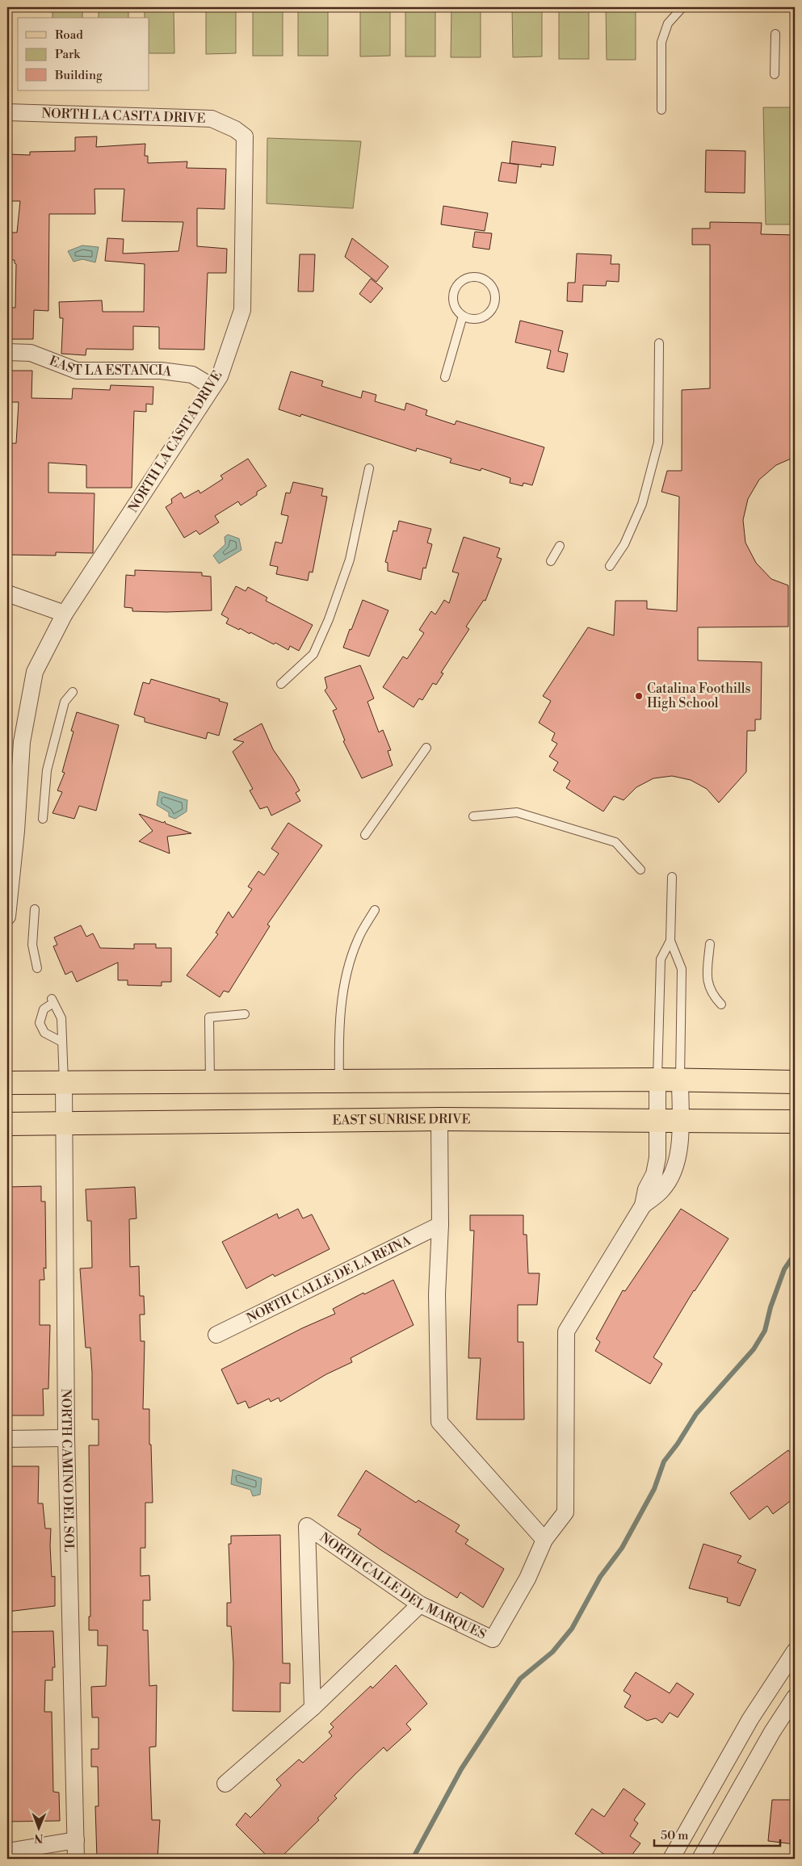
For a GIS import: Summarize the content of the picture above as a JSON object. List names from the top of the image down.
{
  "streets": {
    "main road": ["EAST SUNRISE DRIVE"],
    "street": [
      "NORTH LA CASITA DRIVE",
      "EAST LA ESTANCIA",
      "NORTH CALLE DE LA REINA",
      "NORTH CAMINO DEL SOL",
      "NORTH CALLE DEL MARQUES"
    ]
  },
  "crossings": [
    ["NORTH LA CASITA DRIVE", "EAST LA ESTANCIA"],
    ["EAST SUNRISE DRIVE", "NORTH CAMINO DEL SOL"],
    ["EAST SUNRISE DRIVE", "NORTH CALLE DEL MARQUES"]
  ],
  "places": ["Catalina Foothills High School"],
  "legend": ["Road", "Park", "Building"],
  "scale_bar": "50 m",
  "north": "bottom"
}
